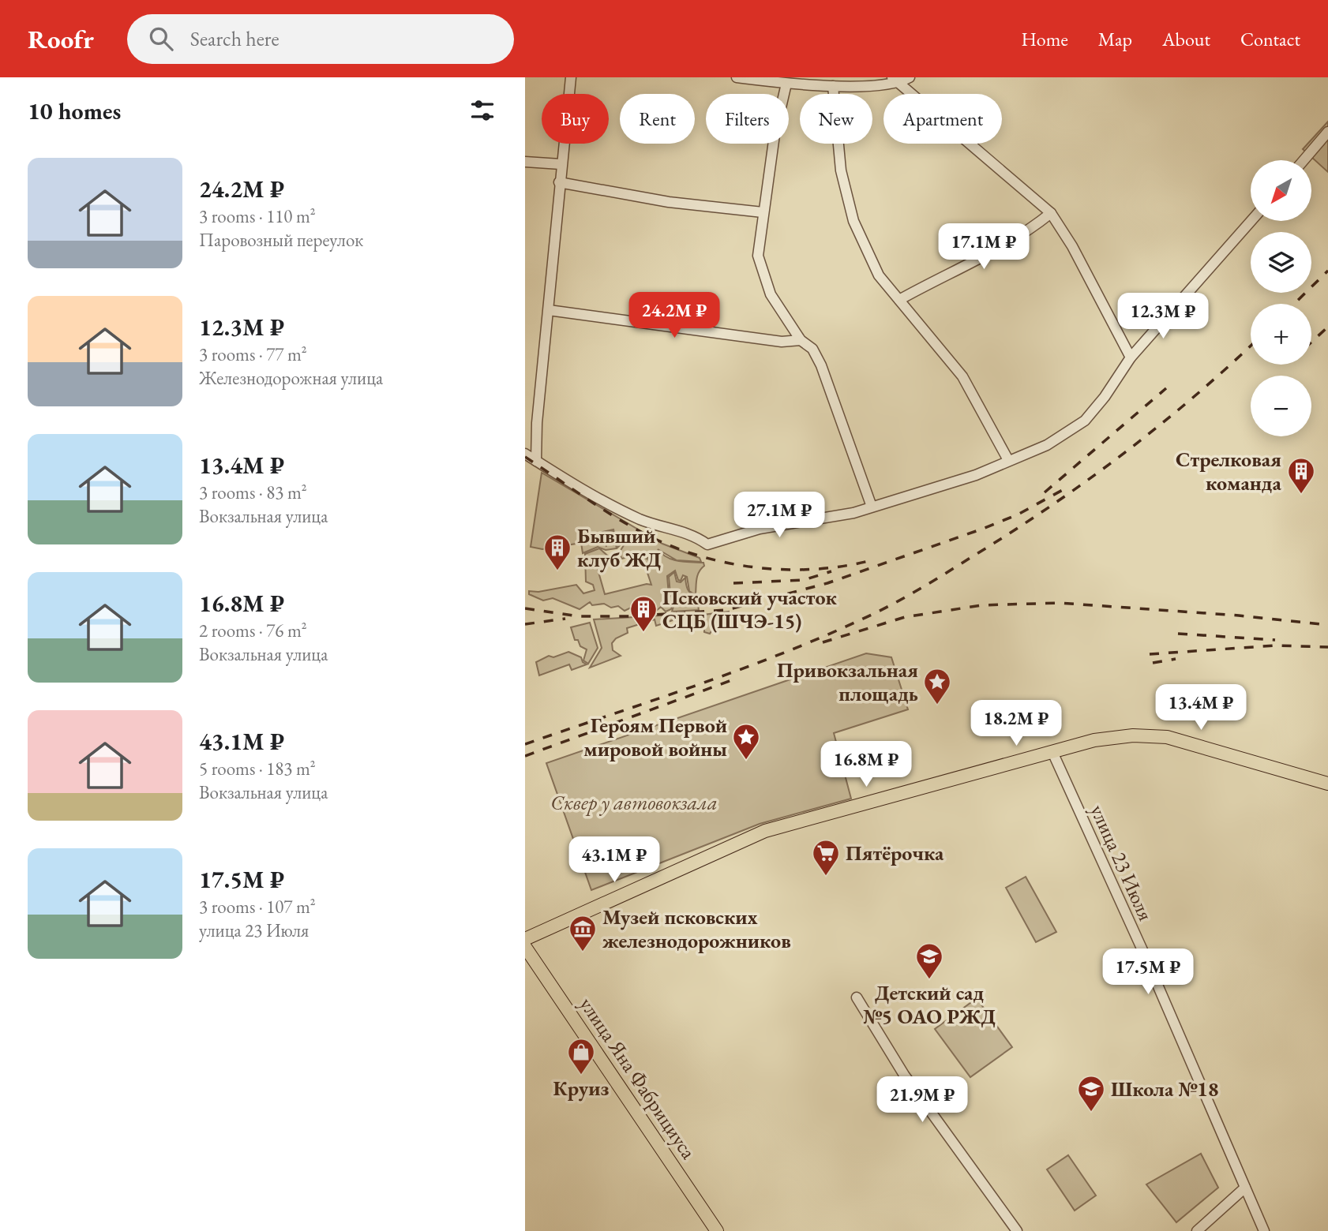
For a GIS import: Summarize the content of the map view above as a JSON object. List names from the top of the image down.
{
  "streets": {
    "main road": ["улица Яна Фабрициуса"],
    "street": ["улица 23 Июля"]
  },
  "parks": ["Сквер у автовокзала"],
  "places": {
    "building": ["Стрелковая команда", "Бывший клуб ЖД", "Псковский участок СЦБ (ШЧЭ-15)"],
    "place": ["Привокзальная площадь", "Героям Первой мировой войны"],
    "supermarket": ["Пятёрочка"],
    "museum": ["Музей псковских железнодорожников"],
    "school or university": ["Детский сад №5 ОАО РЖД", "Школа №18"],
    "shop": ["Круиз"]
  },
  "north": "bottom left",
  "page": {
    "header": "Roofr",
    "search": "Search here",
    "nav": [
      "Home",
      "Map",
      "About",
      "Contact"
    ],
    "heading": "10 homes",
    "chip": [
      "Buy",
      "Rent",
      "Filters",
      "New",
      "Apartment"
    ],
    "list": [
      {
        "name": "24.2M ₽",
        "note": "3 rooms · 110 m² · Паровозный переулок"
      },
      {
        "name": "12.3M ₽",
        "note": "3 rooms · 77 m² · Железнодорожная улица"
      },
      {
        "name": "13.4M ₽",
        "note": "3 rooms · 83 m² · Вокзальная улица"
      },
      {
        "name": "16.8M ₽",
        "note": "2 rooms · 76 m² · Вокзальная улица"
      },
      {
        "name": "43.1M ₽",
        "note": "5 rooms · 183 m² · Вокзальная улица"
      },
      {
        "name": "17.5M ₽",
        "note": "3 rooms · 107 m² · улица 23 Июля"
      }
    ],
    "map_buttons": ["+", "−"],
    "price": [
      "17.1M ₽",
      "24.2M ₽",
      "12.3M ₽",
      "27.1M ₽",
      "13.4M ₽",
      "18.2M ₽",
      "16.8M ₽",
      "43.1M ₽",
      "17.5M ₽",
      "21.9M ₽"
    ]
  }
}
